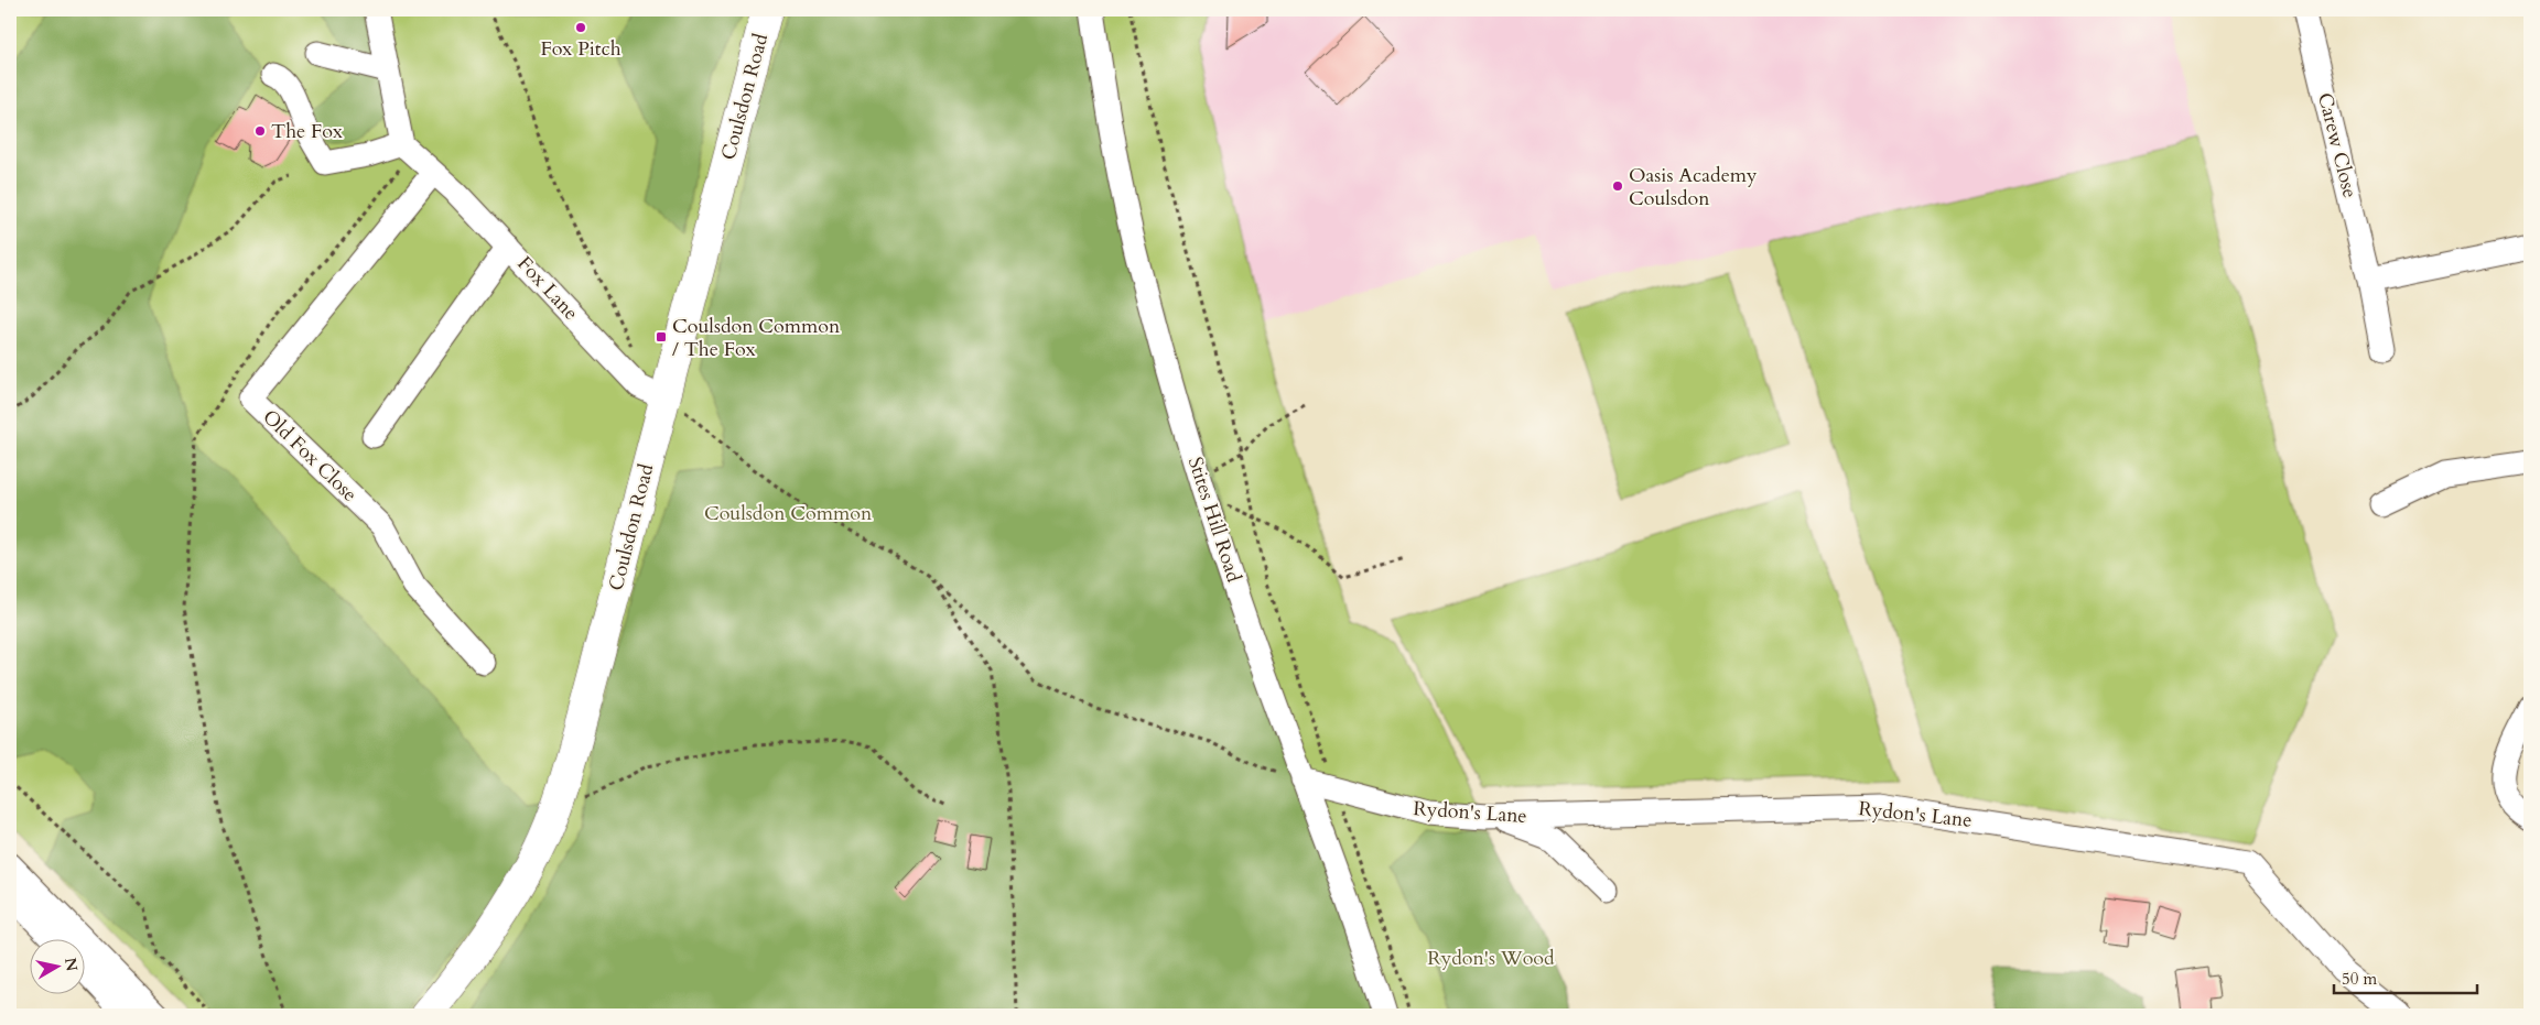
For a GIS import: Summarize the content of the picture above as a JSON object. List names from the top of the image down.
{
  "streets": {
    "main road": ["Coulsdon Road"],
    "street": [
      "Carew Close",
      "Fox Lane",
      "Old Fox Close",
      "Stites Hill Road",
      "Rydon's Lane"
    ]
  },
  "crossings": [
    ["Coulsdon Road", "Fox Lane"],
    ["Fox Lane", "Old Fox Close"],
    ["Stites Hill Road", "Rydon's Lane"]
  ],
  "parks": ["Coulsdon Common", "Rydon's Wood"],
  "places": {
    "other": ["Fox Pitch", "The Fox", "Oasis Academy Coulsdon"],
    "transit": ["Coulsdon Common / The Fox"]
  },
  "scale_bar": "50 m",
  "north": "right"
}
